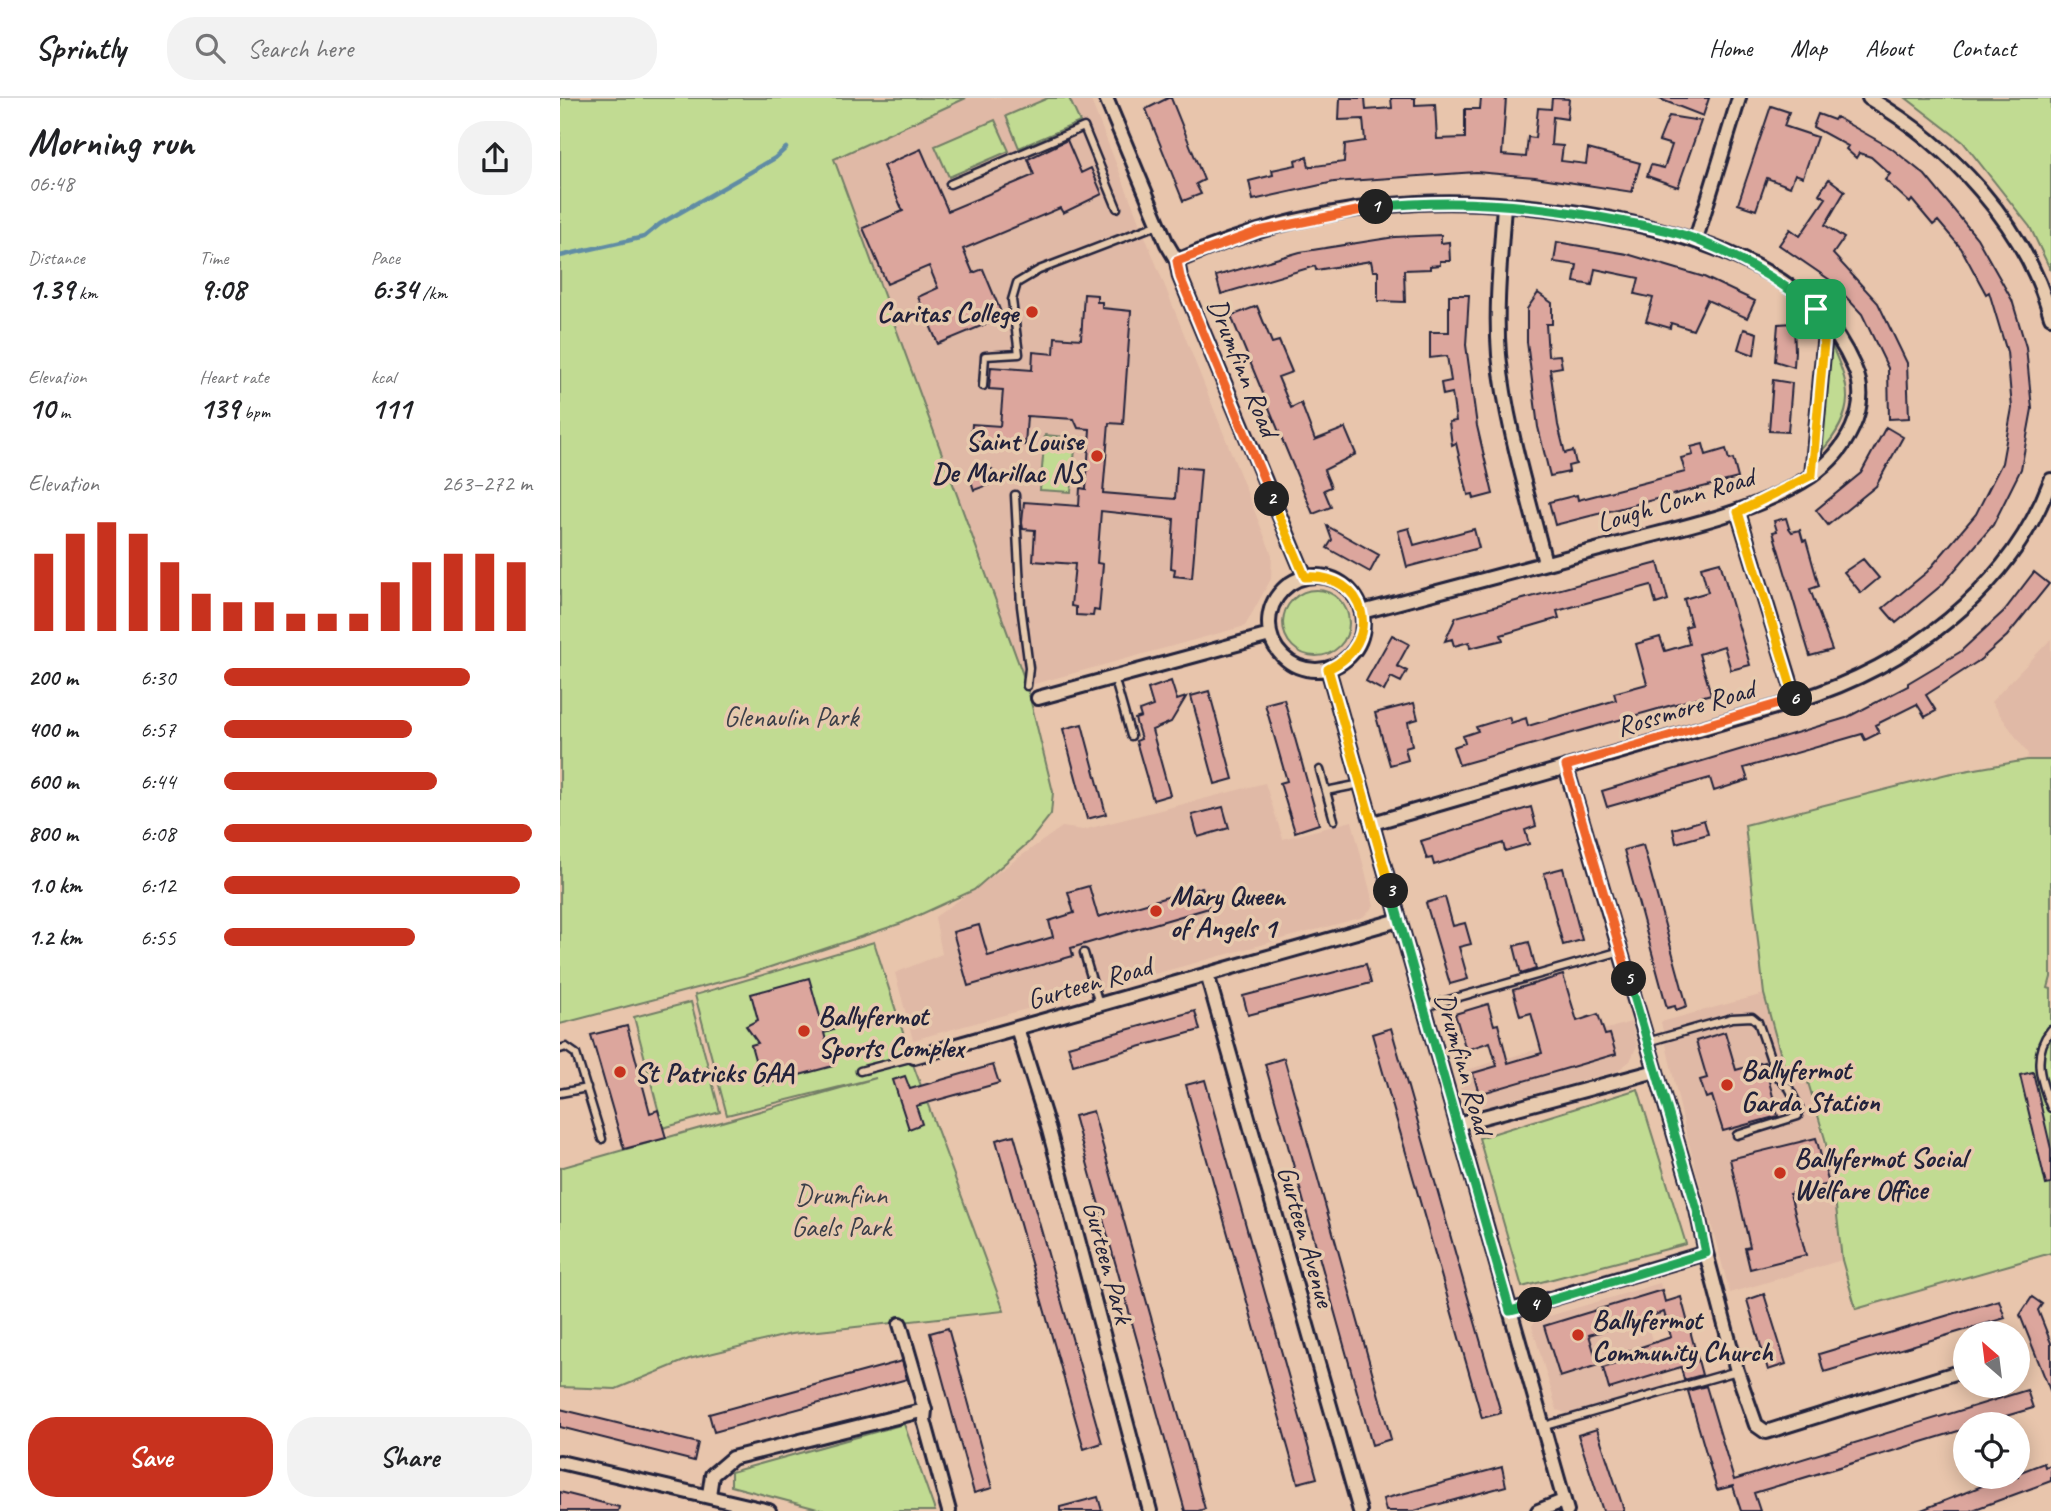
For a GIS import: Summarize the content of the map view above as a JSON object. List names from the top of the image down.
{
  "streets": {
    "street": [
      "Drumfinn Road",
      "Lough Conn Road",
      "Rossmore Road",
      "Gurteen Road",
      "Gurteen Avenue",
      "Gurteen Park"
    ]
  },
  "crossings": [
    ["Drumfinn Road", "Lough Conn Road"],
    ["Drumfinn Road", "Rossmore Road"],
    ["Drumfinn Road", "Gurteen Road"],
    ["Gurteen Road", "Gurteen Avenue"],
    ["Gurteen Road", "Gurteen Park"]
  ],
  "parks": ["Glenaulin Park", "Drumfinn Gaels Park"],
  "places": [
    "Caritas College",
    "Saint Louise De Marillac NS",
    "Mary Queen of Angels 1",
    "Ballyfermot Sports Complex",
    "St Patricks GAA",
    "Ballyfermot Garda Station",
    "Ballyfermot Social Welfare Office",
    "Ballyfermot Community Church"
  ],
  "north": "top left",
  "page": {
    "header": "Sprintly",
    "search": "Search here",
    "nav": [
      "Home",
      "Map",
      "About",
      "Contact"
    ],
    "heading": ["Morning run", "06:48"],
    "pins": [
      "1",
      "2",
      "6",
      "3",
      "5",
      "4"
    ],
    "stats": [
      ["Distance", "1.39 km"],
      ["Time", "9:08"],
      ["Pace", "6:34 /km"],
      ["Elevation", "10 m"],
      ["Heart rate", "139 bpm"],
      ["kcal", "111"]
    ],
    "chart": ["Elevation", "263–272 m"],
    "list": [
      {
        "name": "200 m",
        "note": "6:30"
      },
      {
        "name": "400 m",
        "note": "6:57"
      },
      {
        "name": "600 m",
        "note": "6:44"
      },
      {
        "name": "800 m",
        "note": "6:08"
      },
      {
        "name": "1.0 km",
        "note": "6:12"
      },
      {
        "name": "1.2 km",
        "note": "6:55"
      }
    ],
    "buttons": ["Save", "Share"]
  }
}
